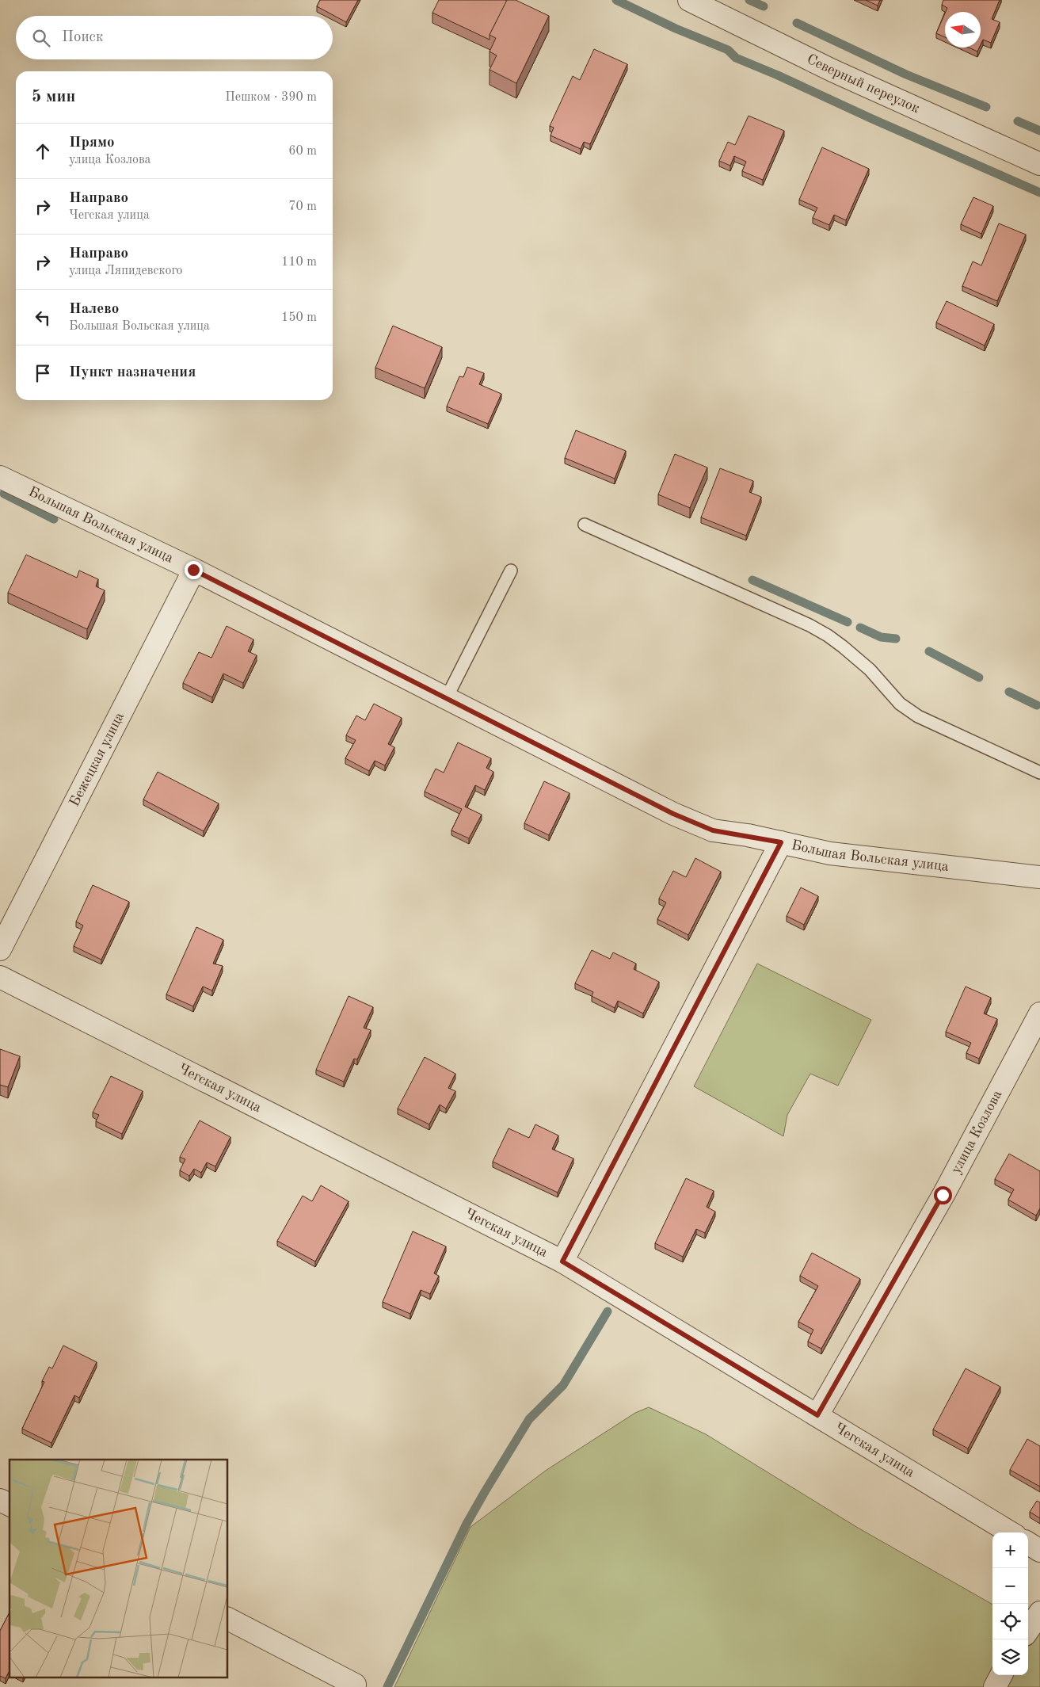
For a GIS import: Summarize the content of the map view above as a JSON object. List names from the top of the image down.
{
  "streets": {
    "street": [
      "Северный переулок",
      "Большая Вольская улица",
      "Бежецкая улица",
      "Чегская улица",
      "улица Козлова"
    ]
  },
  "crossings": [
    ["Большая Вольская улица", "Бежецкая улица"],
    ["Чегская улица", "улица Козлова"]
  ],
  "north": "left",
  "page": {
    "search": "Поиск",
    "heading": ["5 мин", "Пешком · 390 m"],
    "list": [
      ["Прямо", "улица Козлова", "60 m"],
      ["Направо", "Чегская улица", "70 m"],
      ["Направо", "улица Ляпидевского", "110 m"],
      ["Налево", "Большая Вольская улица", "150 m"],
      "Пункт назначения"
    ],
    "map_buttons": ["+", "−"]
  }
}
